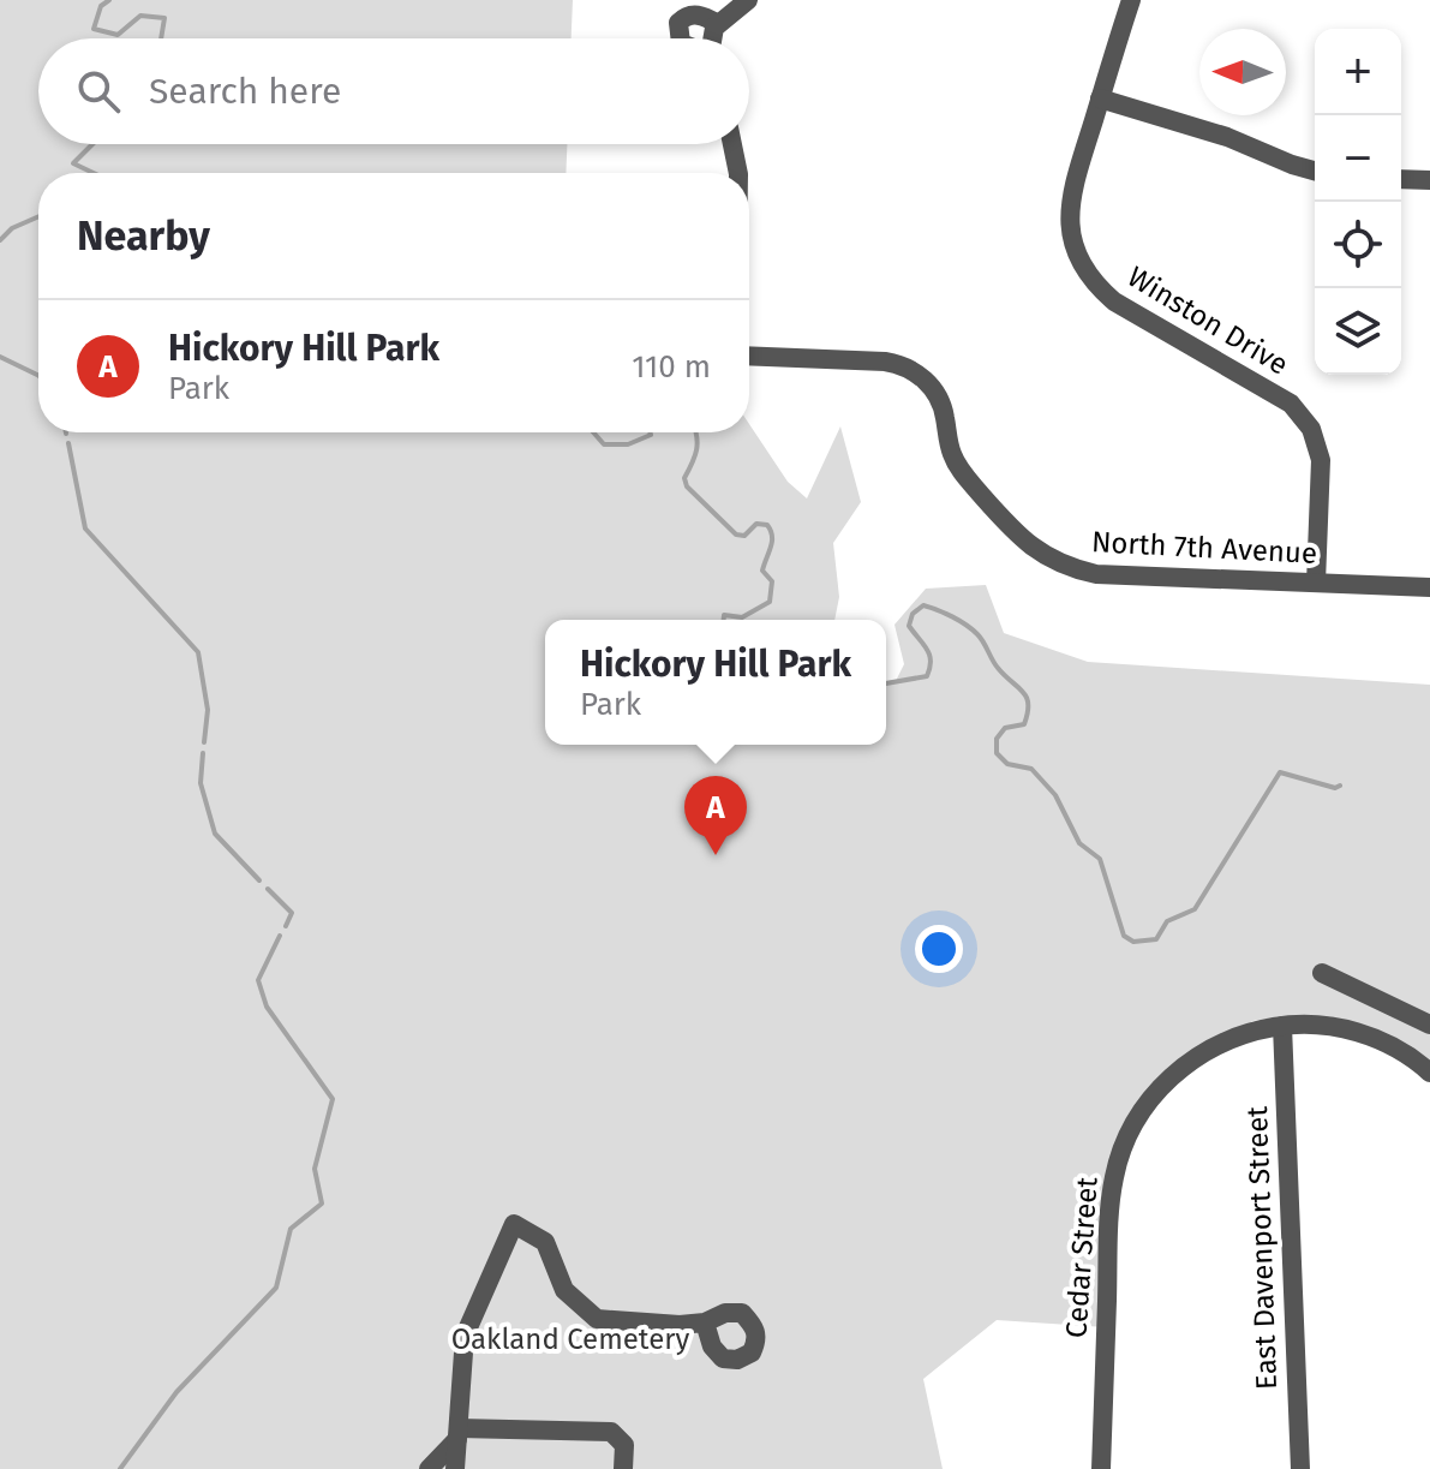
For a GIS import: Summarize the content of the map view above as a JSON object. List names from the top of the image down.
{
  "streets": {
    "street": [
      "Winston Drive",
      "North 7th Avenue",
      "East Davenport Street",
      "Cedar Street"
    ]
  },
  "crossings": [
    ["Winston Drive", "North 7th Avenue"],
    ["East Davenport Street", "Cedar Street"]
  ],
  "parks": ["Oakland Cemetery"],
  "north": "left",
  "page": {
    "map_buttons": ["+", "−"],
    "search": "Search here",
    "heading": "Nearby",
    "list": [
      {
        "mark": "A",
        "name": "Hickory Hill Park",
        "note": "Park",
        "value": "110 m"
      }
    ],
    "popup": ["Hickory Hill Park", "Park"],
    "pins": "A"
  }
}
